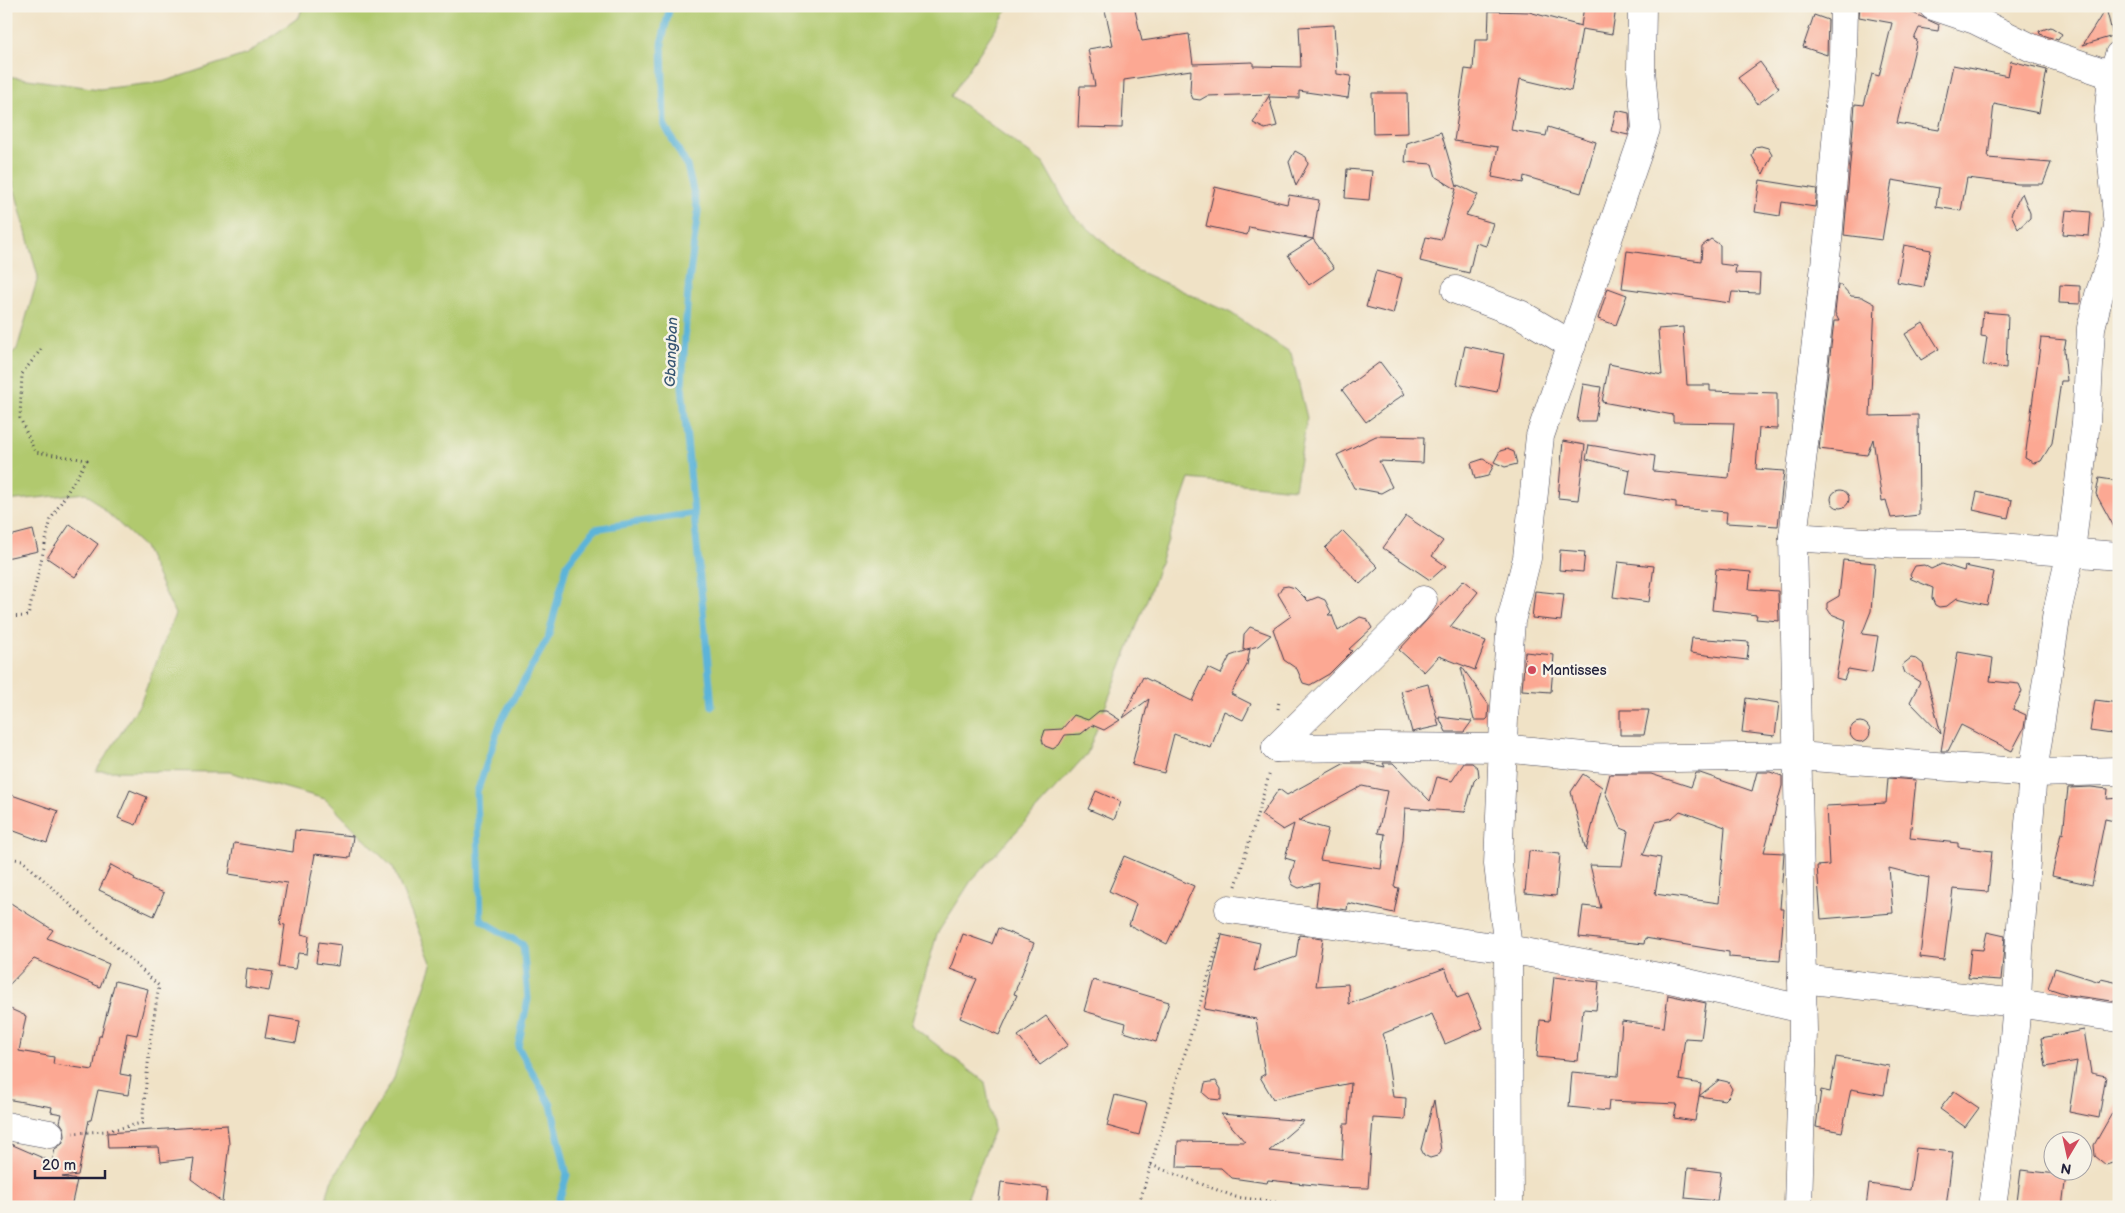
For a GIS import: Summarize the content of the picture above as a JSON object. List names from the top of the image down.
{
  "water": ["Gbangban"],
  "places": ["Mantisses"],
  "scale_bar": "20 m",
  "north": "bottom"
}
